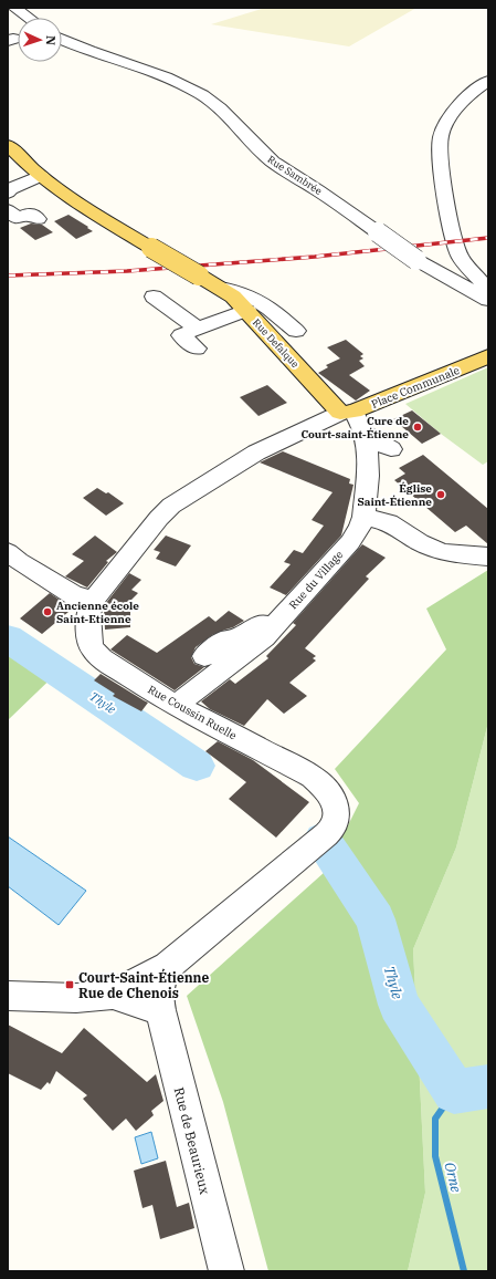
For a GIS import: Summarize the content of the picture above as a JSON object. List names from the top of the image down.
{
  "streets": {
    "main road": ["Rue Defalque", "Place Communale"],
    "street": [
      "Rue Sambrée",
      "Rue du Village",
      "Rue Coussin Ruelle",
      "Rue de Beaurieux"
    ]
  },
  "crossings": [
    ["Rue Defalque", "Place Communale"],
    ["Rue Defalque", "Rue du Village"],
    ["Rue Defalque", "Rue Coussin Ruelle"],
    ["Place Communale", "Rue du Village"],
    ["Place Communale", "Rue Coussin Ruelle"],
    ["Rue du Village", "Rue Coussin Ruelle"],
    ["Rue Coussin Ruelle", "Rue de Beaurieux"]
  ],
  "water": ["Thyle", "Orne"],
  "places": {
    "other": ["Cure de Court-saint-Étienne", "Église Saint-Étienne", "Ancienne école Saint-Etienne"],
    "transit": ["Court-Saint-Étienne Rue de Chenois"]
  },
  "north": "right"
}
